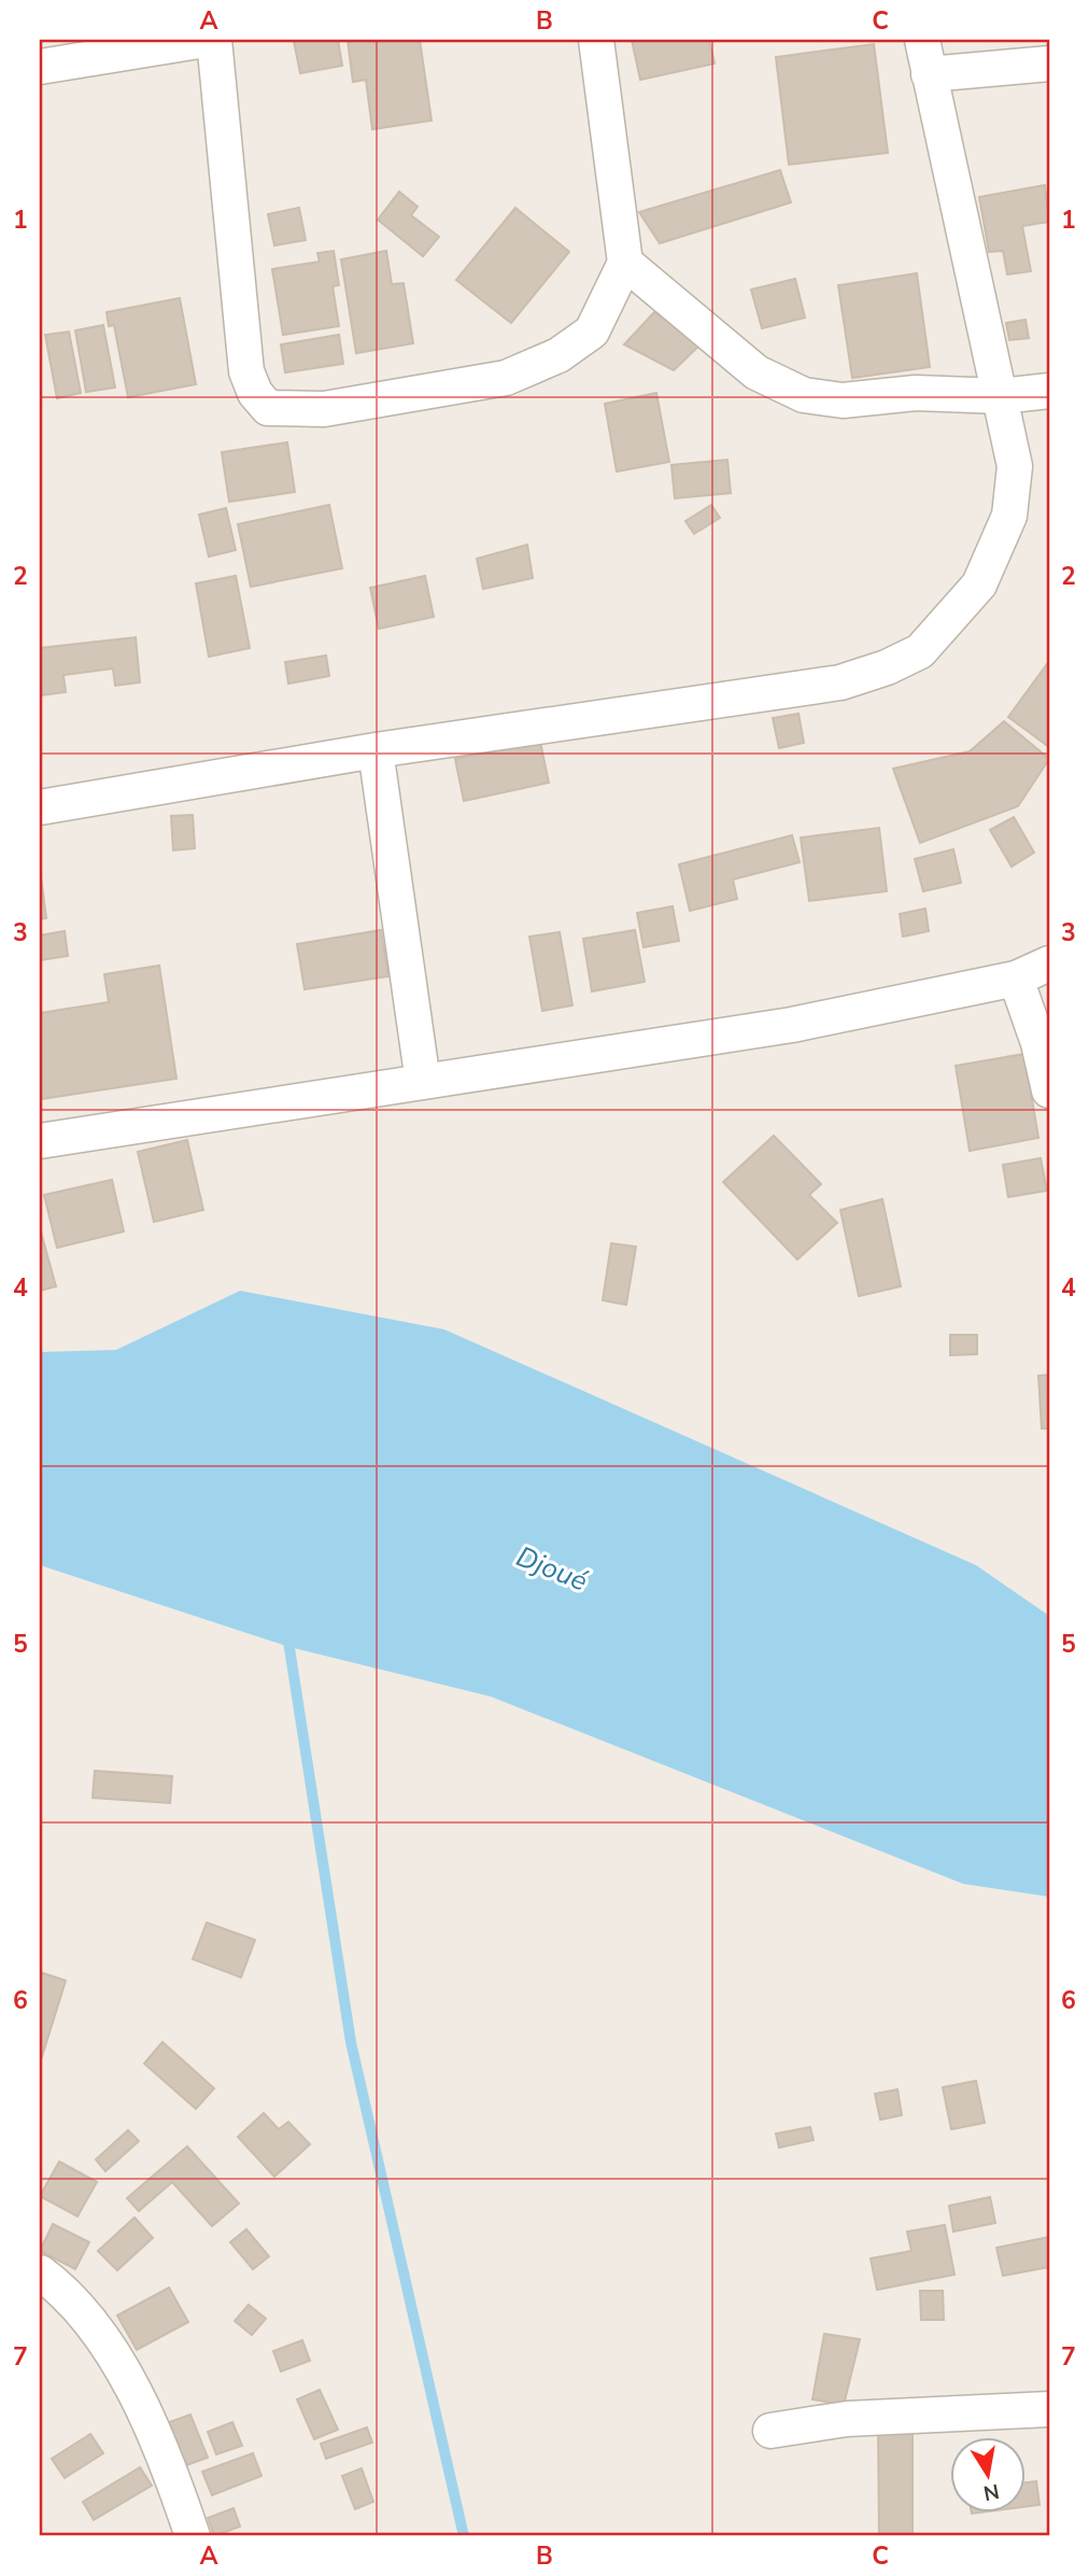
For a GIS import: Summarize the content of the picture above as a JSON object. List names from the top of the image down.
{
  "water": ["Djoué"],
  "north": "bottom",
  "grid": {
    "columns": ["A", "B", "C"],
    "rows": [
      "1",
      "2",
      "3",
      "4",
      "5",
      "6",
      "7"
    ]
  }
}
